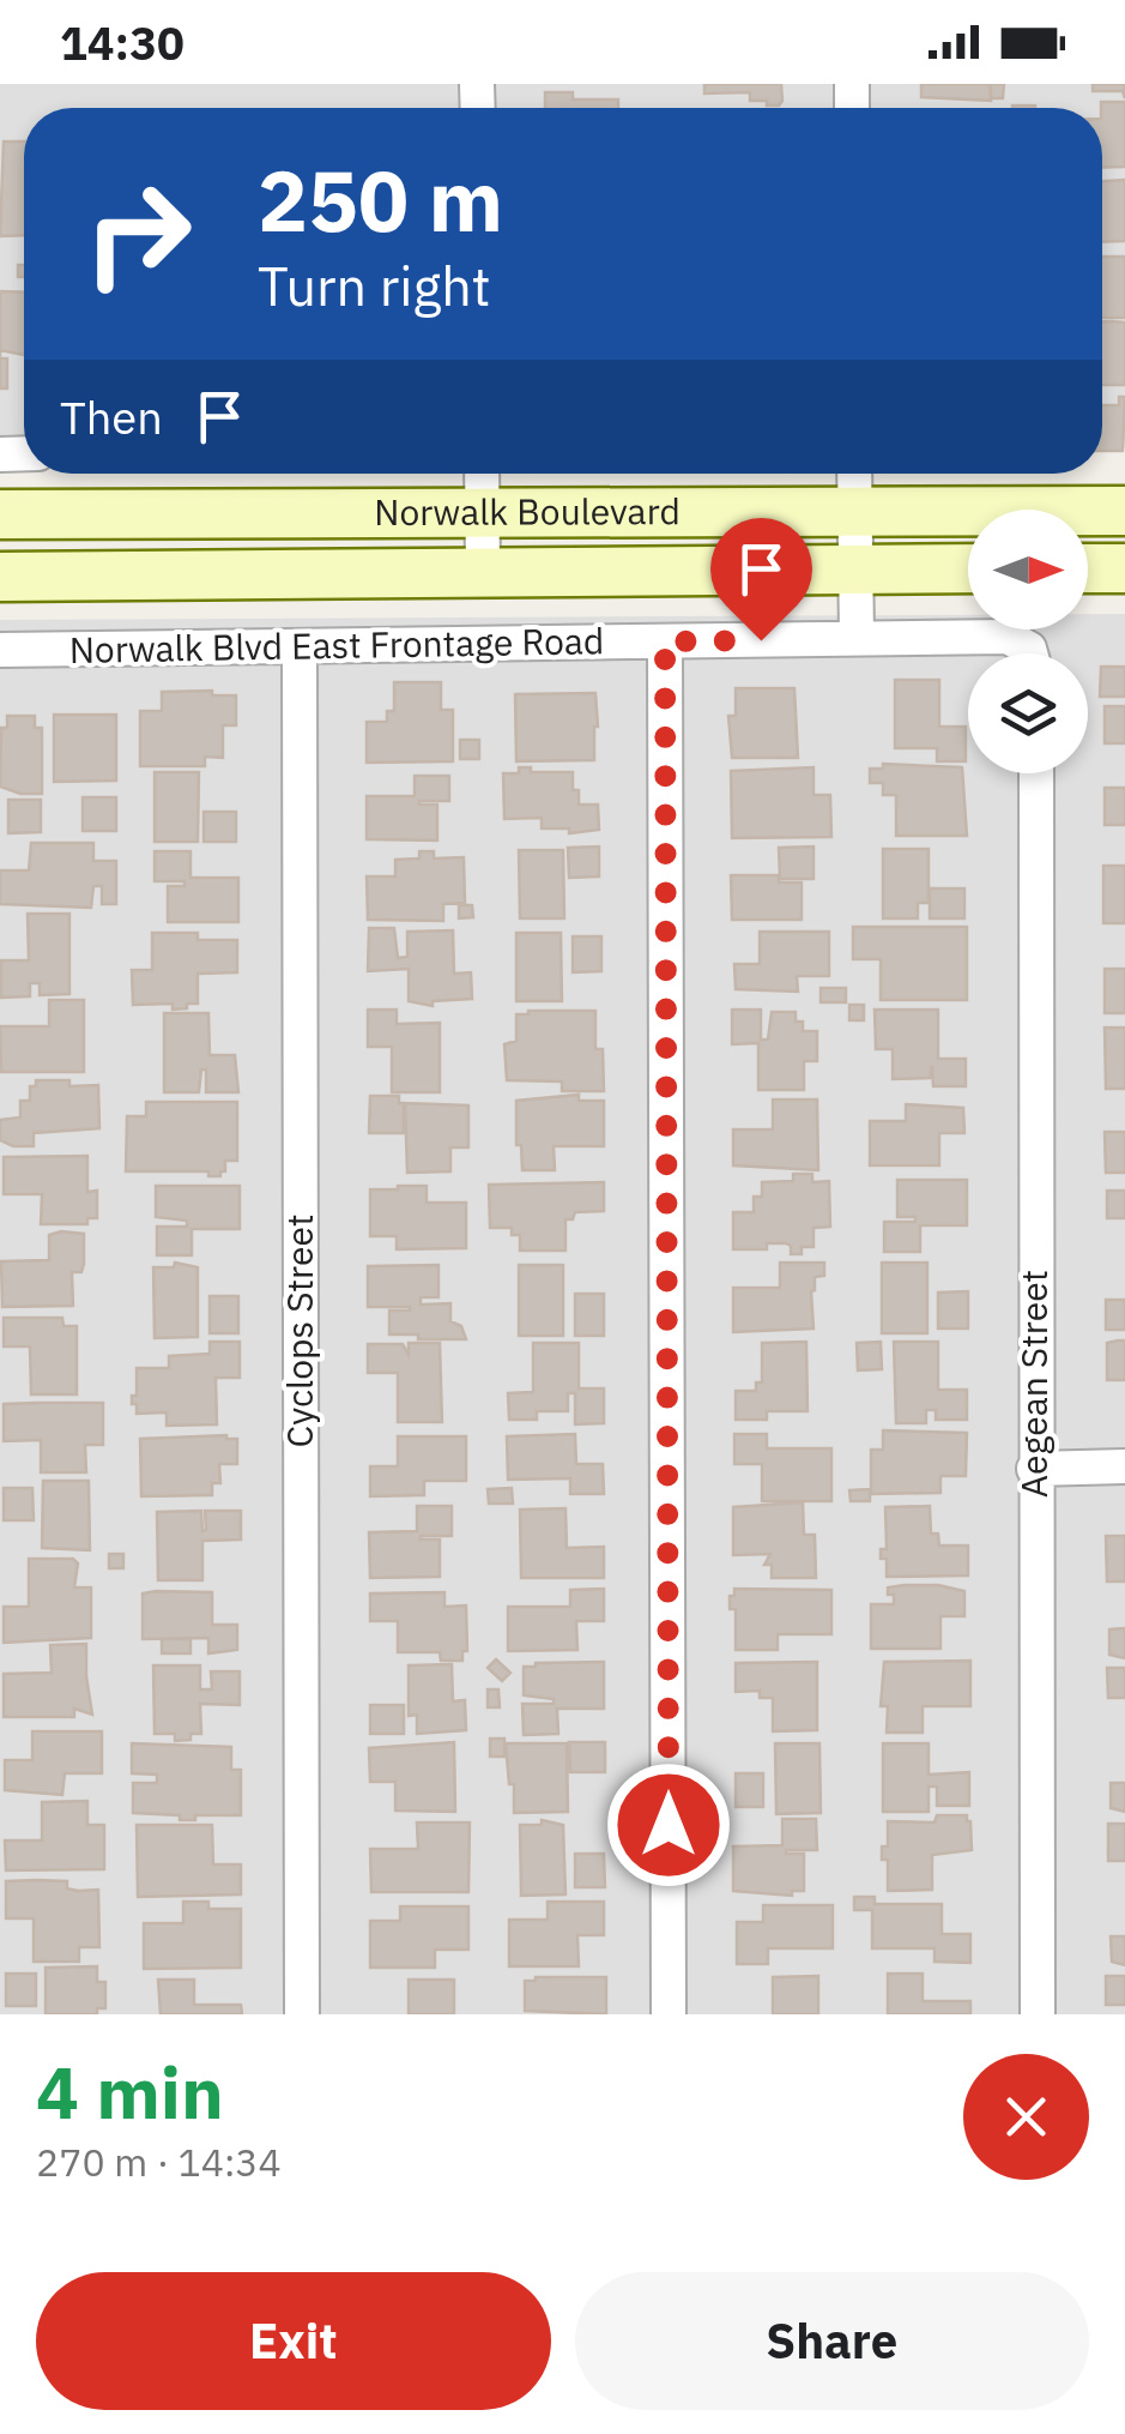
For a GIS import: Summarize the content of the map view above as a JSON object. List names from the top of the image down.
{
  "streets": {
    "main road": ["Norwalk Boulevard"],
    "street": ["Norwalk Blvd East Frontage Road", "Cyclops Street", "Aegean Street"]
  },
  "crossings": [
    ["Norwalk Blvd East Frontage Road", "Cyclops Street"]
  ],
  "north": "right",
  "page": {
    "status": "14:30",
    "turn": ["250 m", "Turn right"],
    "then": "Then",
    "heading": ["4 min", "270 m · 14:34"],
    "buttons": ["Exit", "Share"]
  }
}
